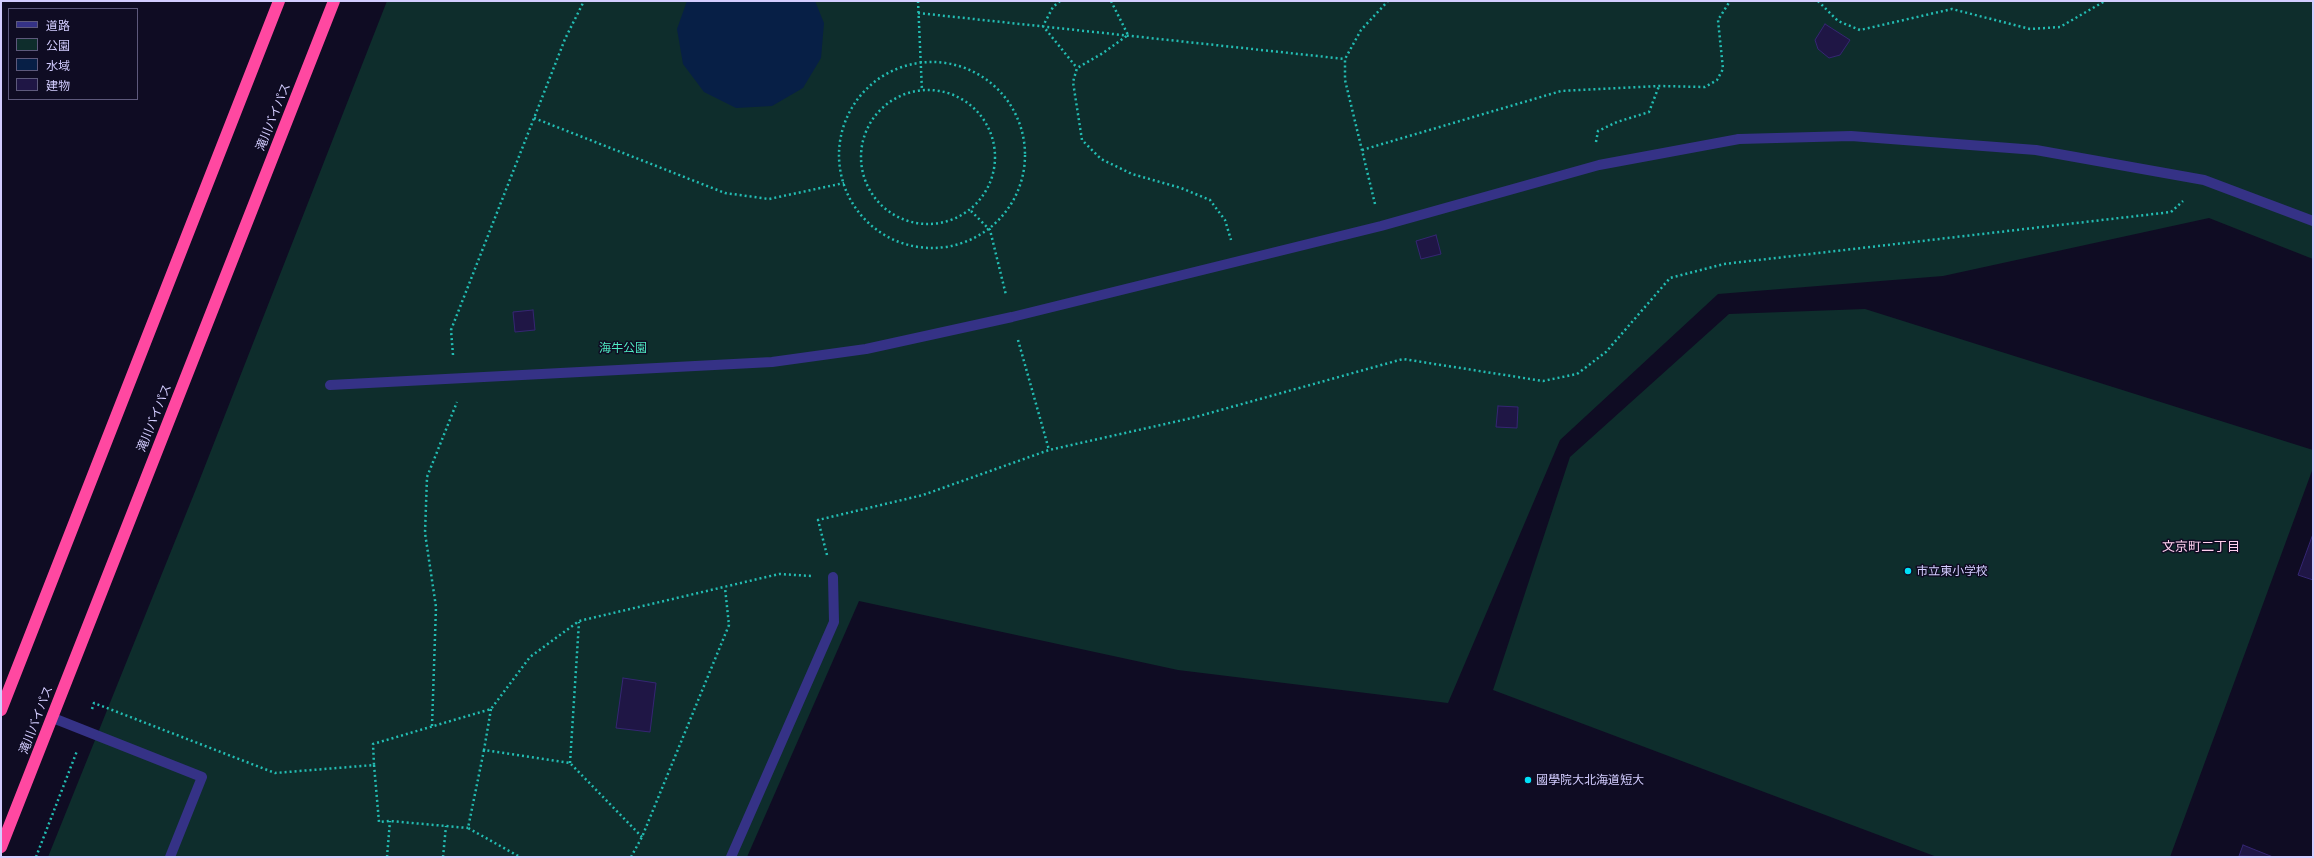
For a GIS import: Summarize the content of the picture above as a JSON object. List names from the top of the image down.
{
  "streets": {
    "highway": ["滝川バイパス"]
  },
  "districts": ["文京町二丁目"],
  "parks": ["海牛公園"],
  "places": ["市立東小学校", "國學院大北海道短大"],
  "legend": [
    "道路",
    "公園",
    "水域",
    "建物"
  ]
}
